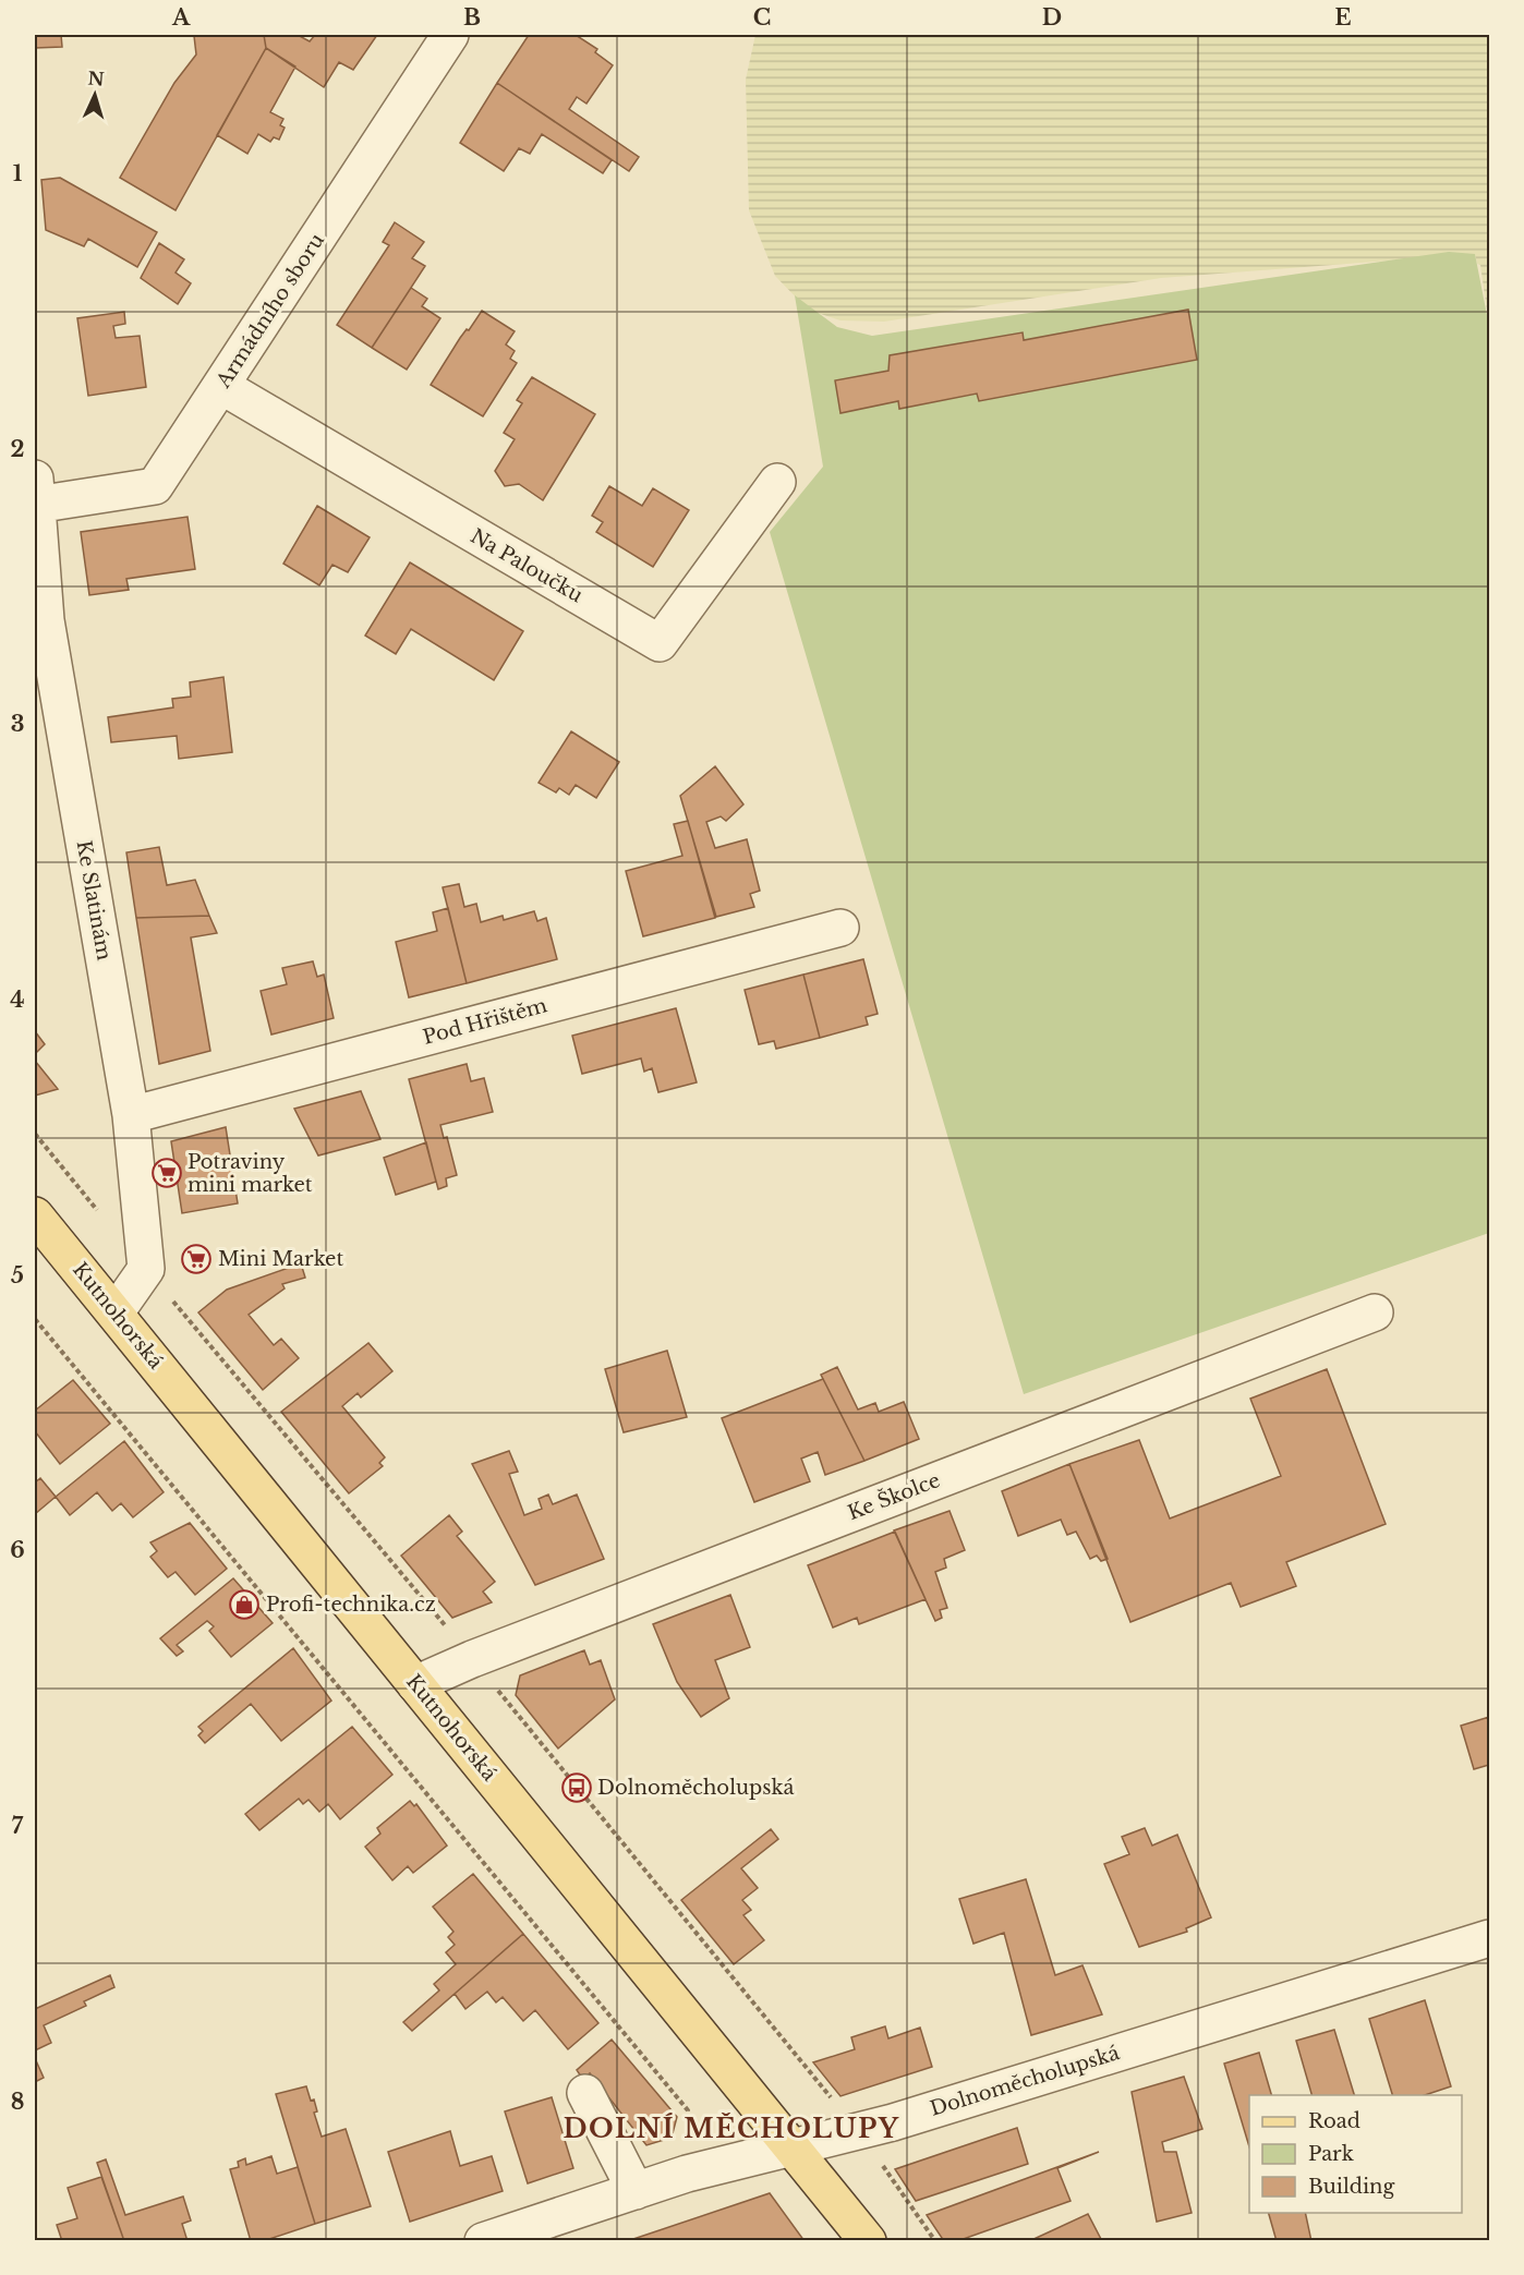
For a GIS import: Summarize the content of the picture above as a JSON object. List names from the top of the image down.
{
  "streets": {
    "main road": ["Kutnohorská"],
    "street": [
      "Armádního sboru",
      "Na Paloučku",
      "Ke Slatinám",
      "Pod Hřištěm",
      "Ke Školce",
      "Dolnoměcholupská"
    ]
  },
  "crossings": [
    ["Armádního sboru", "Na Paloučku"],
    ["Armádního sboru", "Ke Slatinám"],
    ["Ke Slatinám", "Pod Hřištěm"],
    ["Kutnohorská", "Ke Školce"],
    ["Kutnohorská", "Dolnoměcholupská"]
  ],
  "districts": ["DOLNÍ MĚCHOLUPY"],
  "places": {
    "supermarket": ["Potraviny mini market", "Mini Market"],
    "shop": ["Profi-technika.cz"],
    "bus stop": ["Dolnoměcholupská"]
  },
  "legend": ["Road", "Park", "Building"],
  "north": "top",
  "grid": {
    "columns": [
      "A",
      "B",
      "C",
      "D",
      "E"
    ],
    "rows": [
      "1",
      "2",
      "3",
      "4",
      "5",
      "6",
      "7",
      "8"
    ]
  }
}
